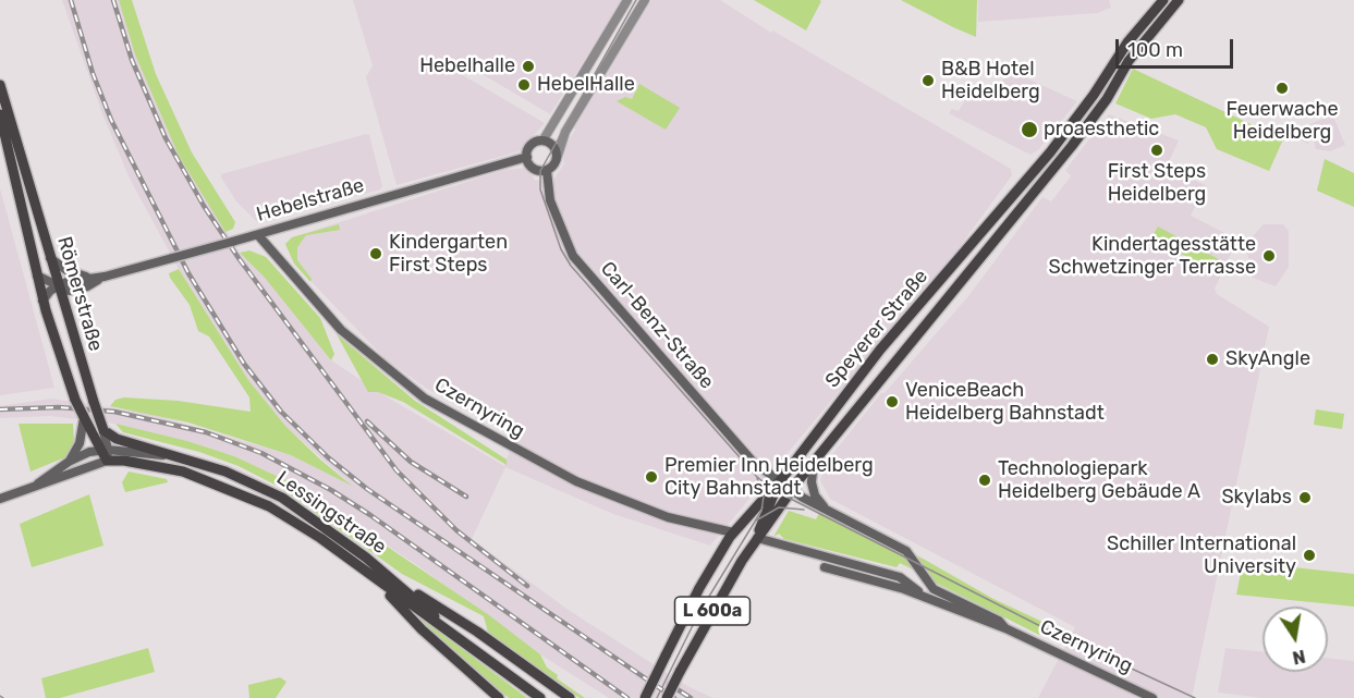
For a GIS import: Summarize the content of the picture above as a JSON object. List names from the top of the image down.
{
  "streets": {
    "main road": [
      "Hebelstraße",
      "Römerstraße",
      "Carl-Benz-Straße",
      "Speyerer Straße",
      "Czernyring",
      "Lessingstraße",
      "L 600a"
    ]
  },
  "crossings": [
    ["Hebelstraße", "Römerstraße"],
    ["Hebelstraße", "Carl-Benz-Straße"],
    ["Hebelstraße", "Czernyring"],
    ["Römerstraße", "Lessingstraße"],
    ["Carl-Benz-Straße", "Speyerer Straße"],
    ["Carl-Benz-Straße", "Czernyring"],
    ["Speyerer Straße", "Czernyring"]
  ],
  "places": [
    "Hebelhalle",
    "B&B Hotel Heidelberg",
    "HebelHalle",
    "Feuerwache Heidelberg",
    "proaesthetic",
    "First Steps Heidelberg",
    "Kindergarten First Steps",
    "Kindertagesstätte Schwetzinger Terrasse",
    "SkyAngle",
    "VeniceBeach Heidelberg Bahnstadt",
    "Premier Inn Heidelberg City Bahnstadt",
    "Technologiepark Heidelberg Gebäude A",
    "Skylabs",
    "Schiller International University"
  ],
  "scale_bar": "100 m",
  "north": "bottom"
}
